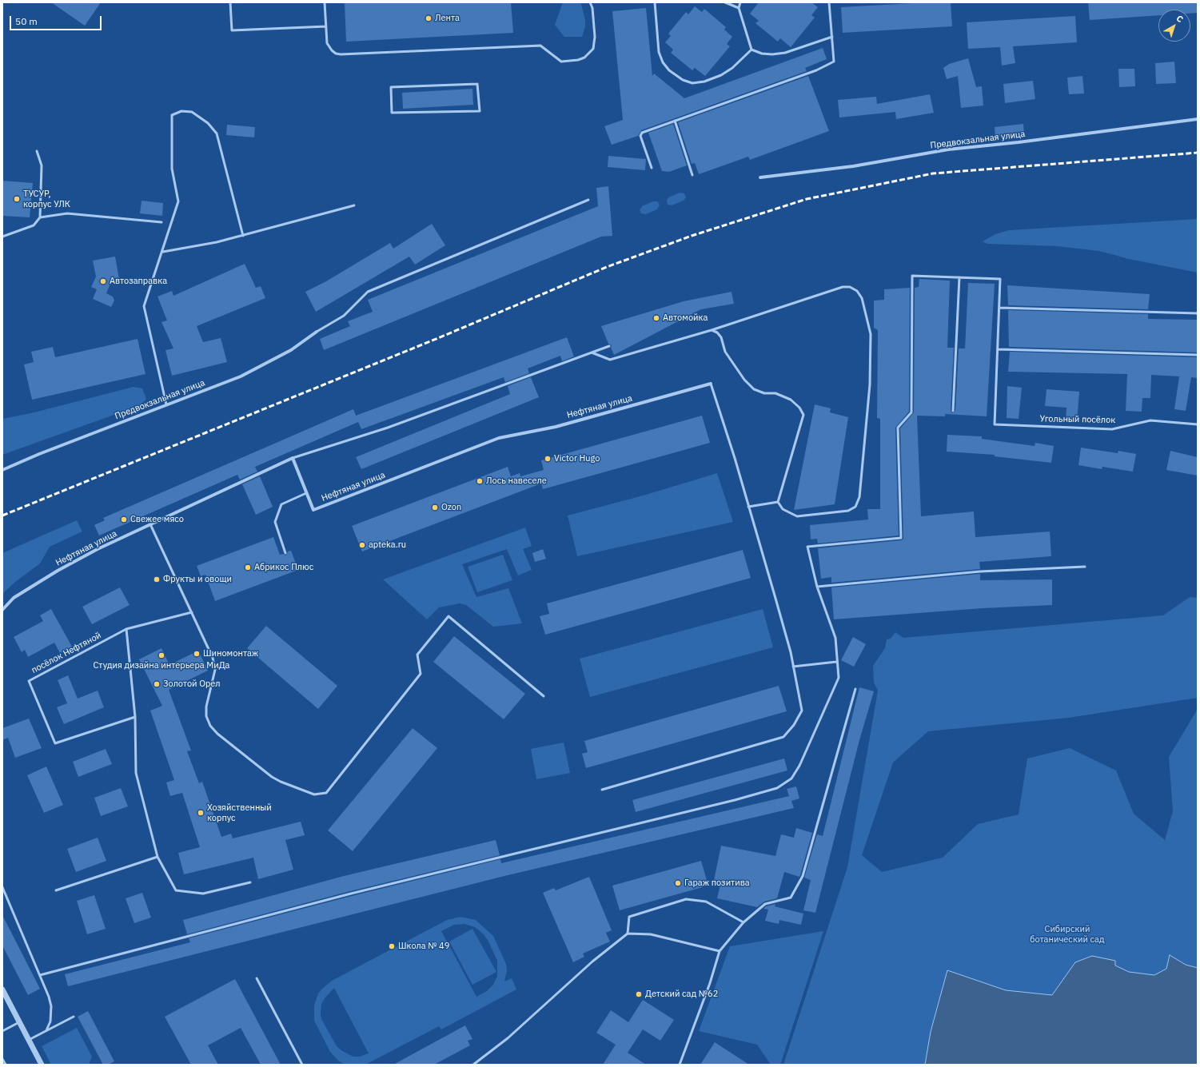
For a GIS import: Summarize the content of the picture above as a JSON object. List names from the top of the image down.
{
  "streets": {
    "street": ["Предвокзальная улица", "Нефтяная улица"],
    "lane": ["Угольный посёлок", "посёлок Нефтяной"]
  },
  "parks": ["Сибирский ботанический сад"],
  "places": [
    "Лента",
    "ТУСУР, корпус УЛК",
    "Автозаправка",
    "Автомойка",
    "Victor Hugo",
    "Лось навеселе",
    "Ozon",
    "Свежее мясо",
    "apteka.ru",
    "Абрикос Плюс",
    "Фрукты и овощи",
    "Шиномонтаж",
    "Студия дизайна интерьера МиДа",
    "Золотой Орел",
    "Хозяйственный корпус",
    "Гараж позитива",
    "Школа № 49",
    "Детский сад №62"
  ],
  "scale_bar": "50 m",
  "north": "top right"
}
